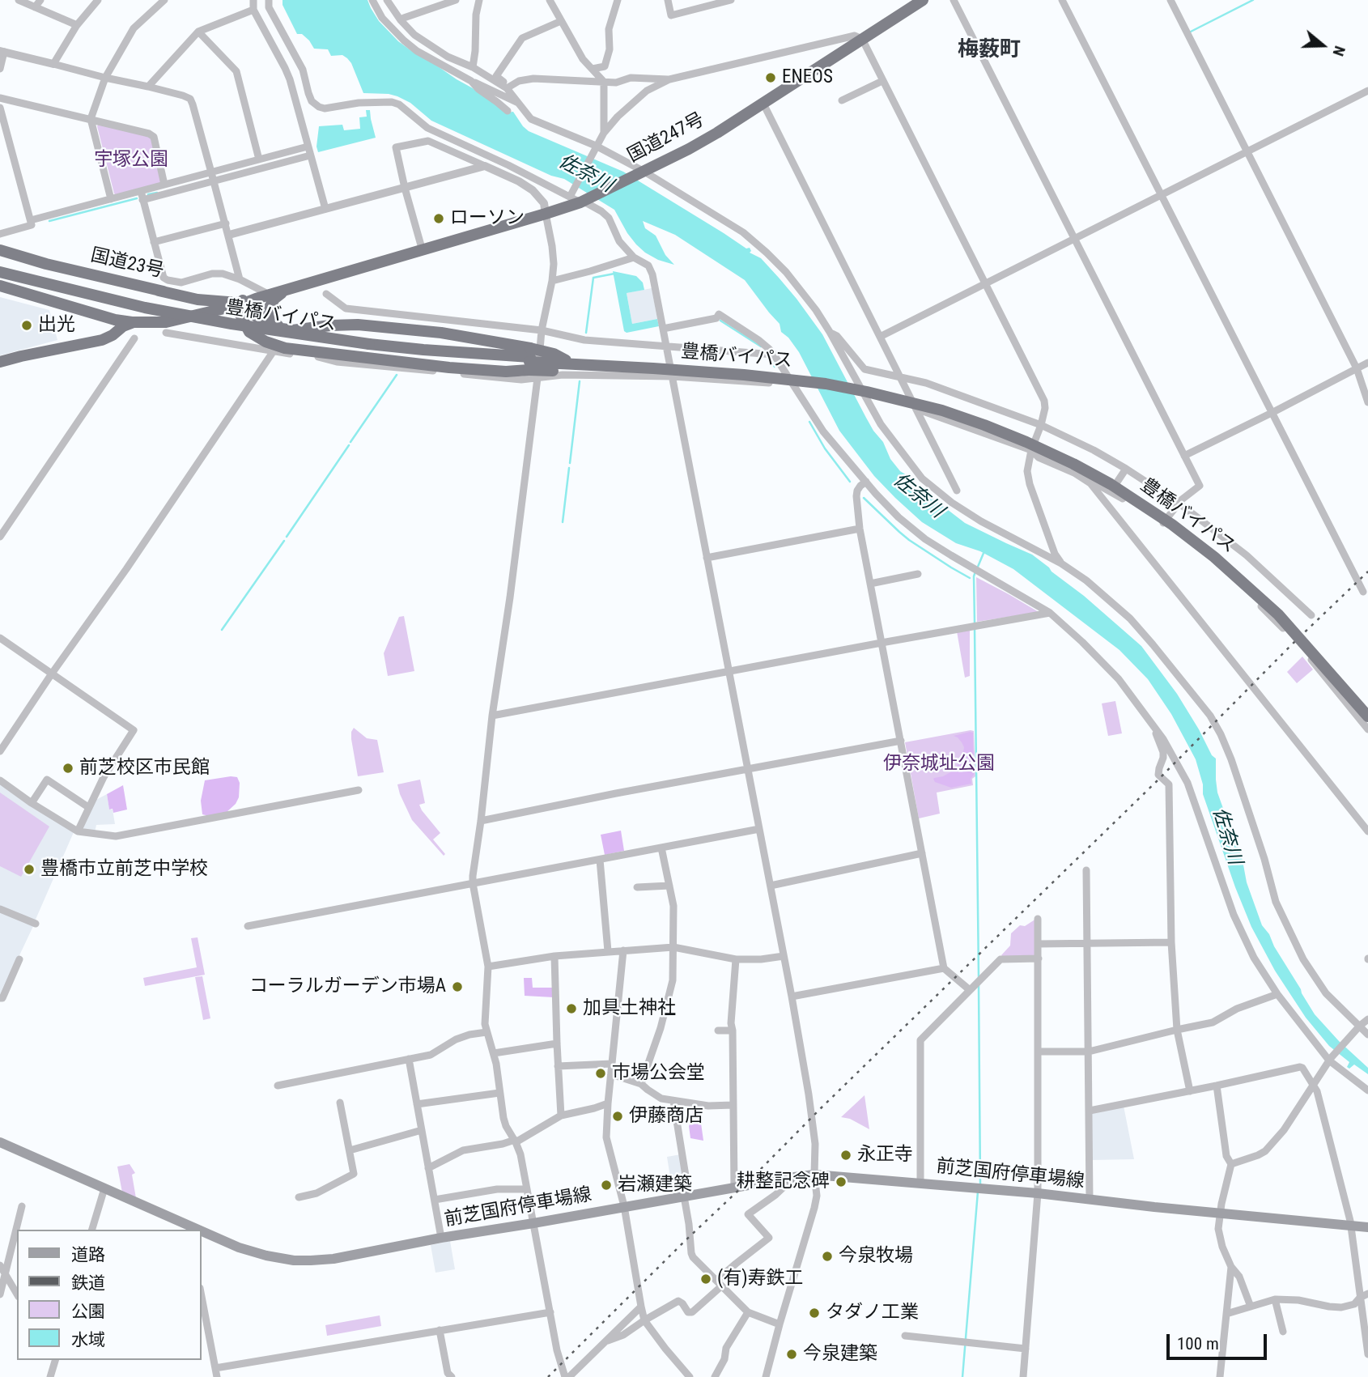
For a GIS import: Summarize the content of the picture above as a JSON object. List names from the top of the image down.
{
  "streets": {
    "highway": ["国道247号", "国道23号", "豊橋バイパス"],
    "main road": ["前芝国府停車場線"]
  },
  "crossings": [
    ["国道247号", "国道23号"]
  ],
  "districts": ["梅薮町"],
  "water": ["佐奈川"],
  "parks": ["宇塚公園", "伊奈城址公園"],
  "places": [
    "ENEOS",
    "ローソン",
    "出光",
    "前芝校区市民館",
    "豊橋市立前芝中学校",
    "コーラルガーデン市場A",
    "加具土神社",
    "市場公会堂",
    "伊藤商店",
    "永正寺",
    "耕整記念碑",
    "岩瀬建築",
    "今泉牧場",
    "(有)寿鉄工",
    "タダノ工業",
    "今泉建築"
  ],
  "legend": [
    "道路",
    "鉄道",
    "公園",
    "水域"
  ],
  "scale_bar": "100 m",
  "north": "right"
}
